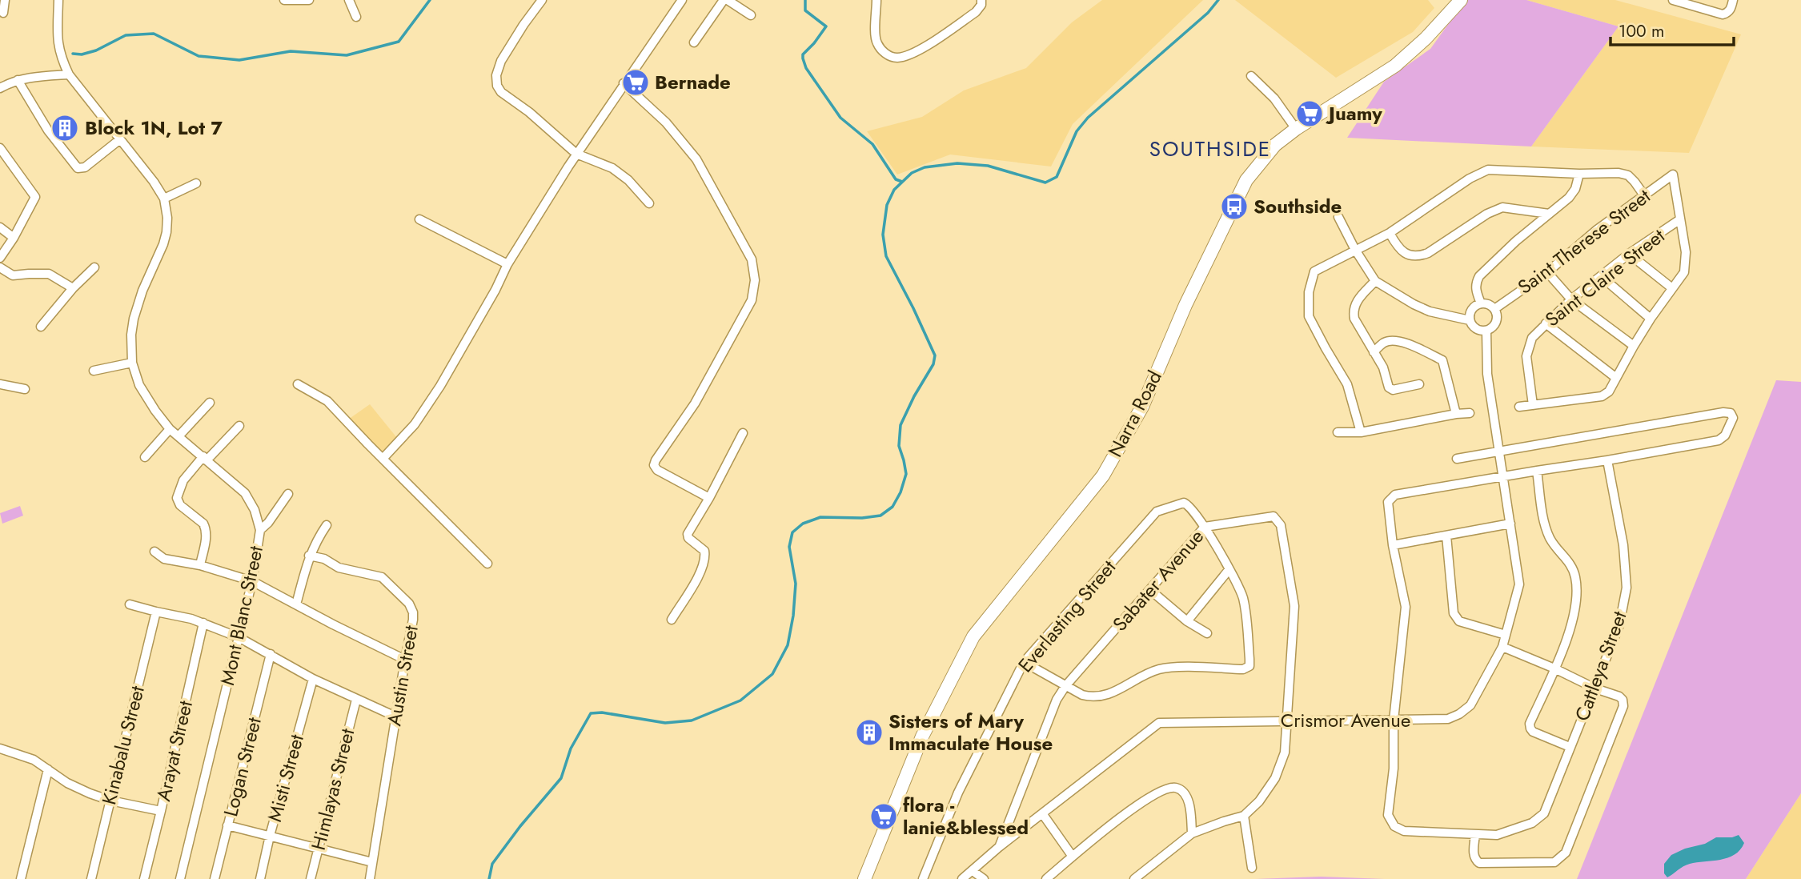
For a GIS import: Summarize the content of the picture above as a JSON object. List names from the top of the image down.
{
  "streets": {
    "street": [
      "Saint Therese Street",
      "Saint Claire Street",
      "Narra Road",
      "Sabater Avenue",
      "Mont Blanc Street",
      "Everlasting Street",
      "Cattleya Street",
      "Austin Street",
      "Crismor Avenue",
      "Kinabalu Street",
      "Arayat Street",
      "Logan Street",
      "Misti Street",
      "Himlayas Street"
    ]
  },
  "crossings": [
    ["Saint Therese Street", "Saint Claire Street"],
    ["Saint Therese Street", "Crismor Avenue"],
    ["Sabater Avenue", "Everlasting Street"],
    ["Sabater Avenue", "Crismor Avenue"],
    ["Cattleya Street", "Crismor Avenue"]
  ],
  "districts": ["SOUTHSIDE"],
  "places": {
    "supermarket": ["Bernade", "Juamy", "flora - lanie&blessed"],
    "building": ["Block 1N, Lot 7", "Sisters of Mary Immaculate House"],
    "bus stop": ["Southside"]
  },
  "scale_bar": "100 m"
}
